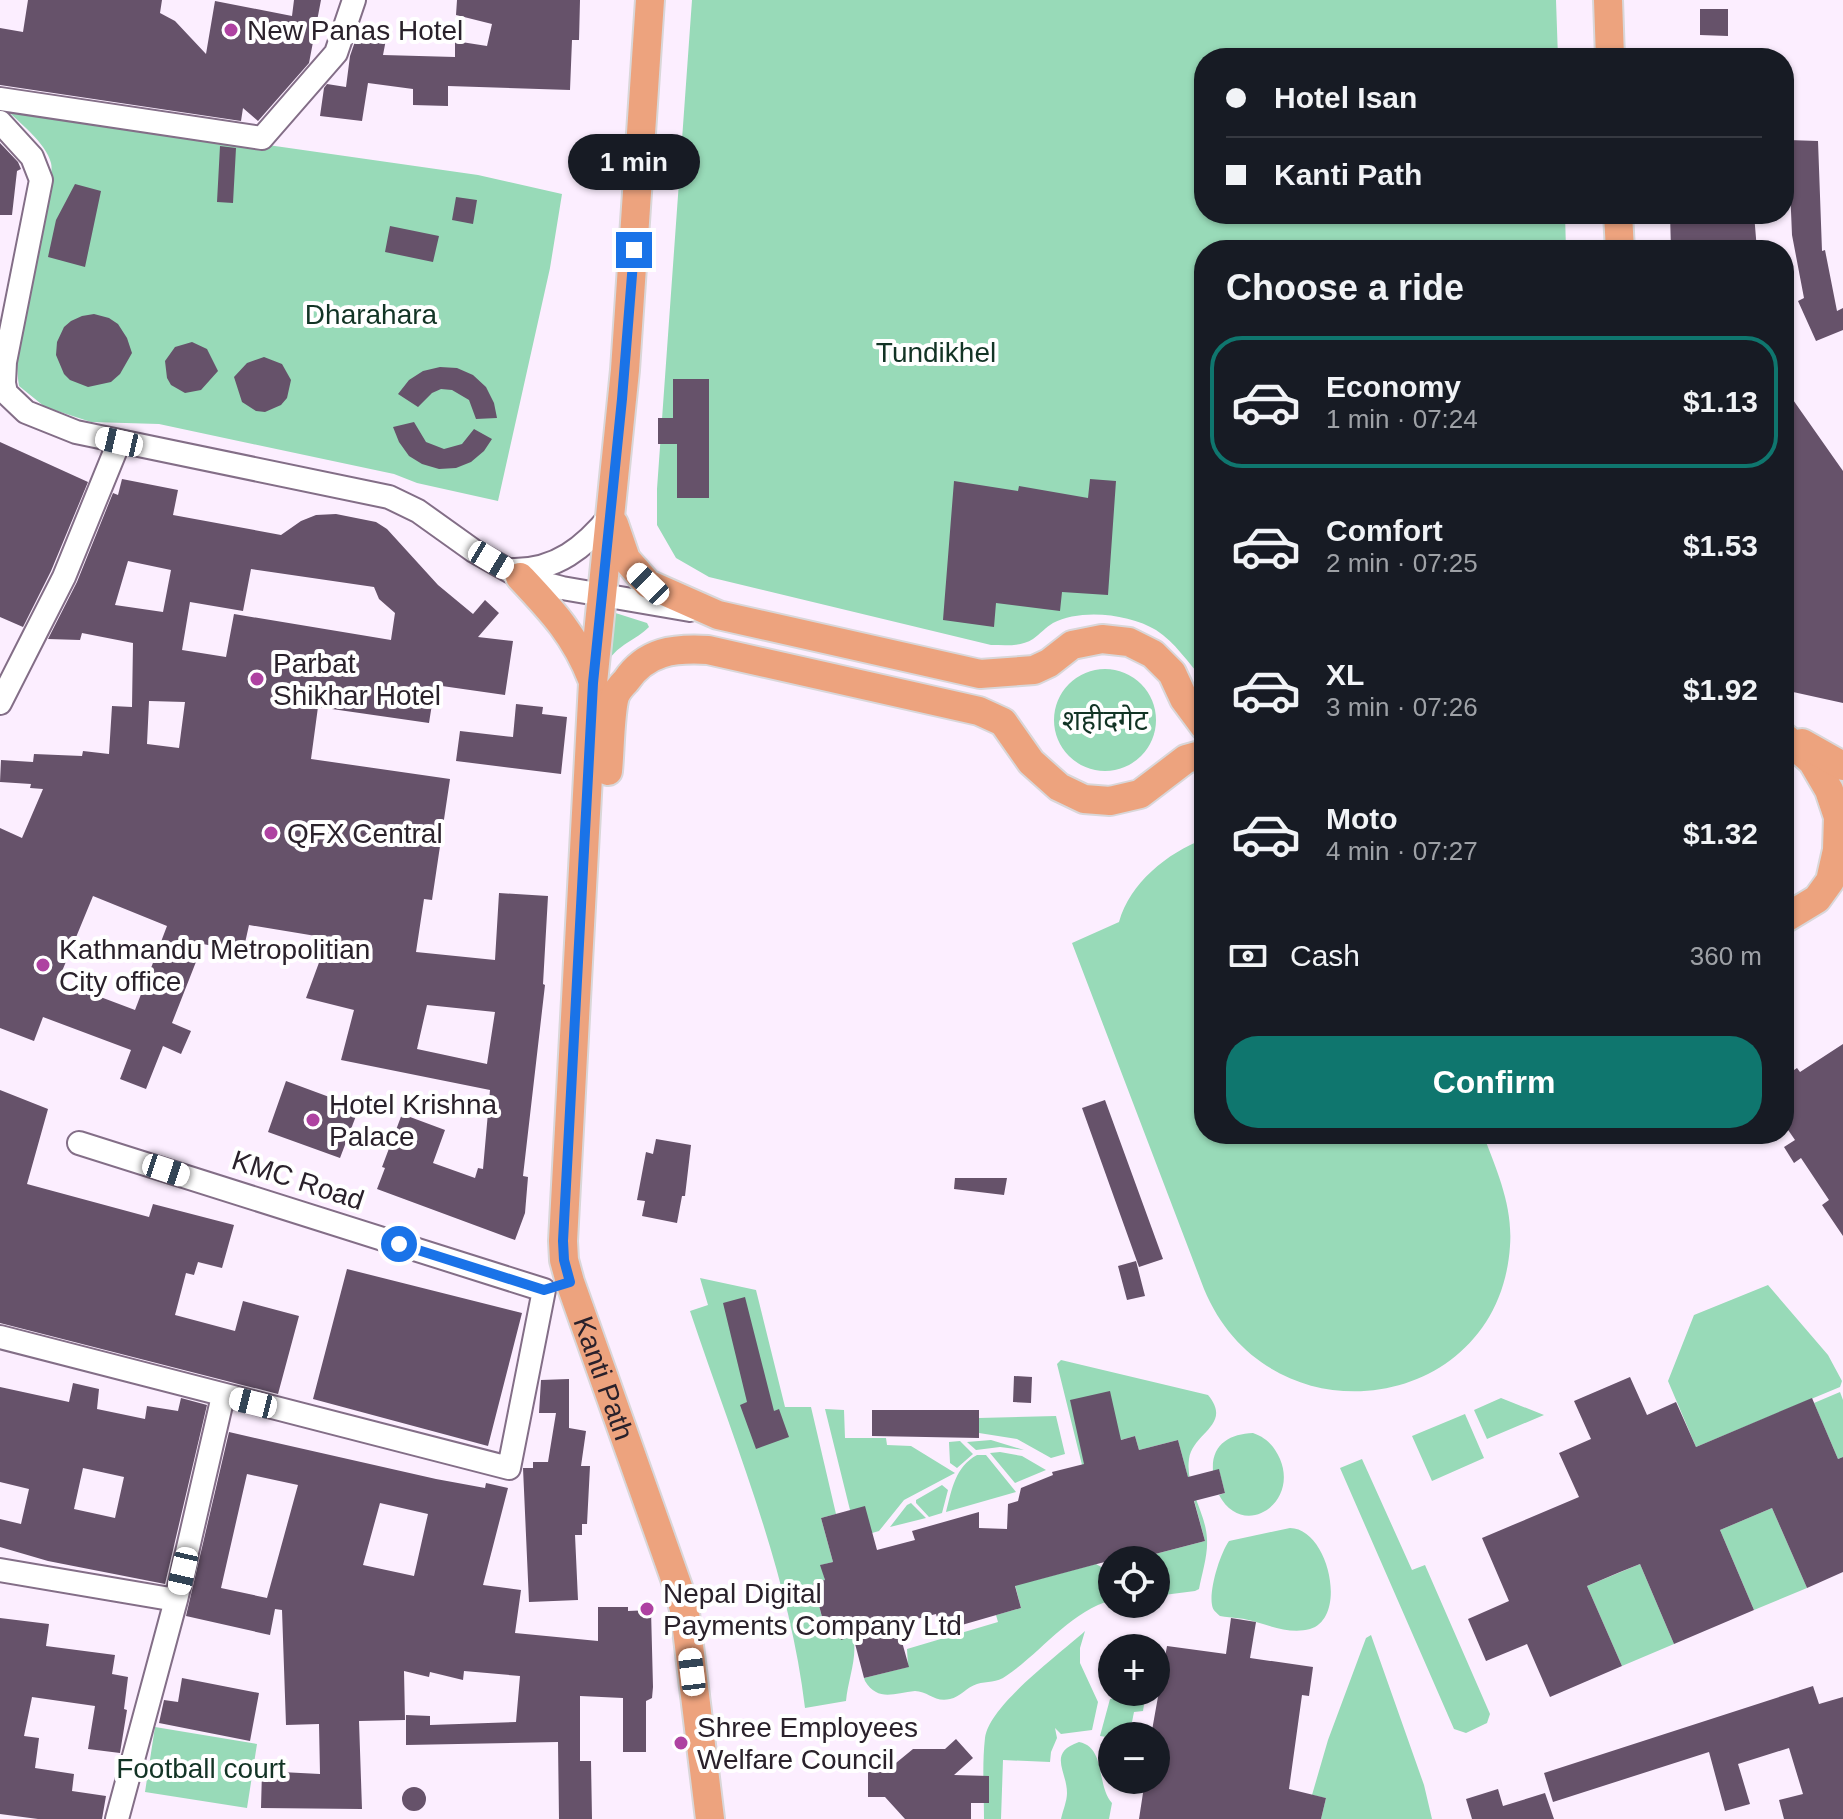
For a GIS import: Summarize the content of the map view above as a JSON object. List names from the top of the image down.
{
  "streets": {
    "main road": ["Kanti Path"],
    "street": ["KMC Road"]
  },
  "crossings": [
    ["KMC Road", "Kanti Path"]
  ],
  "parks": [
    "Dharahara",
    "Tundikhel",
    "शहीदगेट",
    "Football court"
  ],
  "places": [
    "New Panas Hotel",
    "Parbat Shikhar Hotel",
    "QFX Central",
    "Kathmandu Metropolitian City office",
    "Hotel Krishna Palace",
    "Nepal Digital Payments Company Ltd",
    "Shree Employees Welfare Council"
  ],
  "page": {
    "banner": ["Hotel Isan", "Kanti Path"],
    "bubble": "1 min",
    "heading": "Choose a ride",
    "list": [
      {
        "name": "Economy",
        "note": "1 min · 07:24",
        "value": "$1.13"
      },
      {
        "name": "Comfort",
        "note": "2 min · 07:25",
        "value": "$1.53"
      },
      {
        "name": "XL",
        "note": "3 min · 07:26",
        "value": "$1.92"
      },
      {
        "name": "Moto",
        "note": "4 min · 07:27",
        "value": "$1.32"
      }
    ],
    "pay": ["Cash", "360 m"],
    "buttons": "Confirm",
    "map_buttons": ["+", "−"]
  }
}
